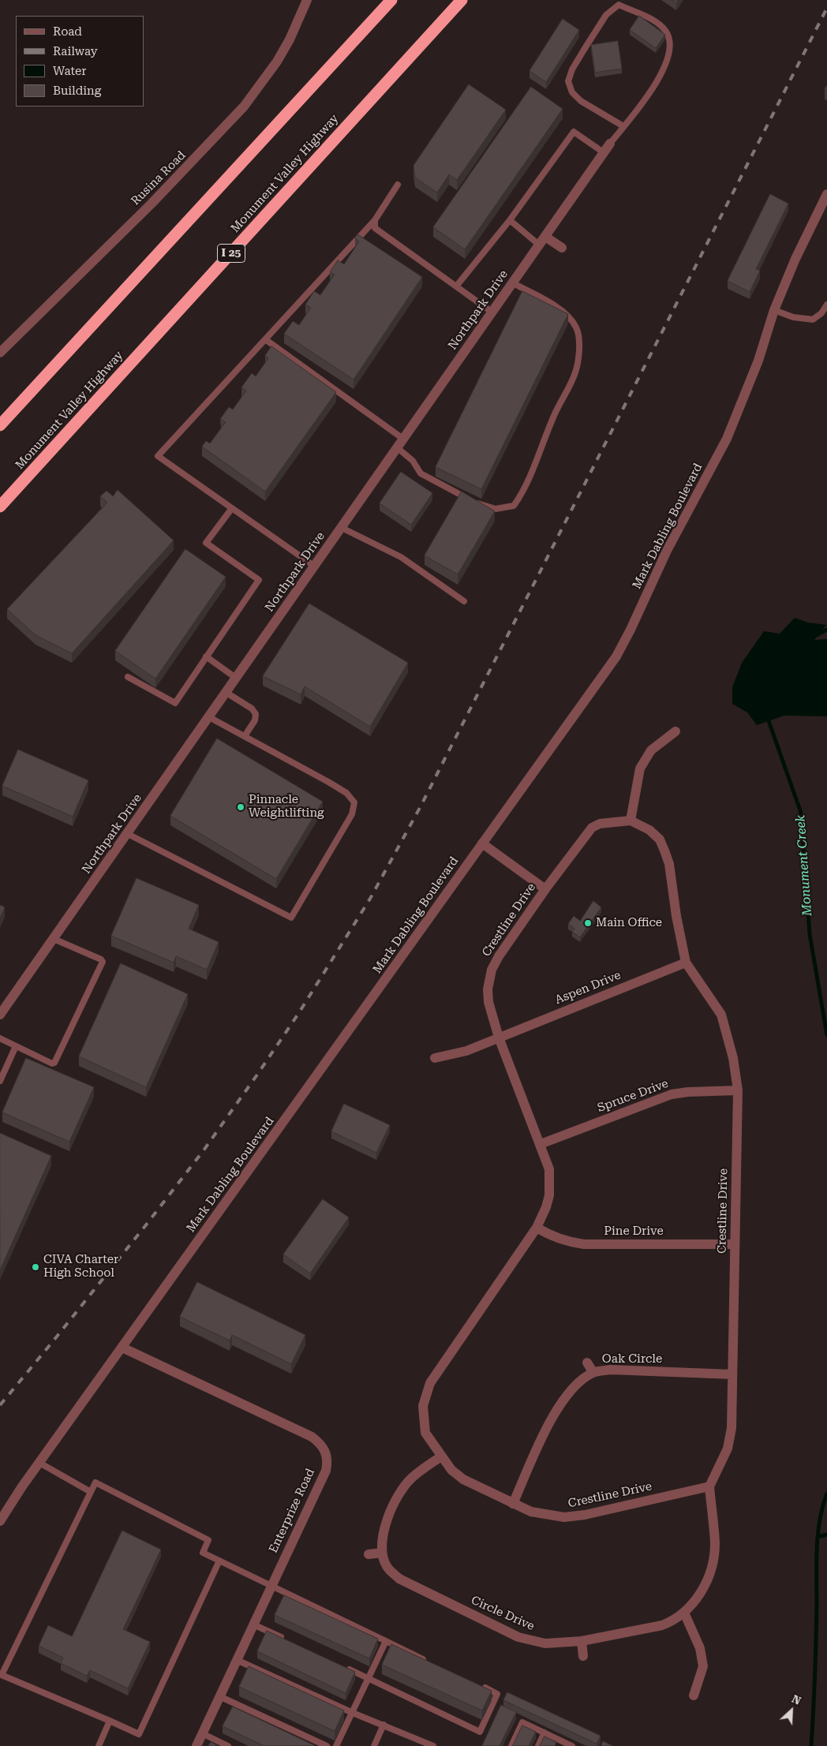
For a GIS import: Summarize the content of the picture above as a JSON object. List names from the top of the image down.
{
  "streets": {
    "highway": ["Monument Valley Highway", "I 25"],
    "street": [
      "Rusina Road",
      "Northpark Drive",
      "Mark Dabling Boulevard",
      "Crestline Drive",
      "Aspen Drive",
      "Spruce Drive",
      "Pine Drive",
      "Oak Circle",
      "Enterprize Road",
      "Circle Drive"
    ]
  },
  "crossings": [
    ["Mark Dabling Boulevard", "Enterprize Road"],
    ["Crestline Drive", "Aspen Drive"],
    ["Crestline Drive", "Spruce Drive"],
    ["Crestline Drive", "Pine Drive"],
    ["Crestline Drive", "Oak Circle"],
    ["Crestline Drive", "Circle Drive"]
  ],
  "water": ["Monument Creek"],
  "places": ["Pinnacle Weightlifting", "Main Office", "CIVA Charter High School"],
  "legend": [
    "Road",
    "Railway",
    "Water",
    "Building"
  ],
  "north": "top right"
}
